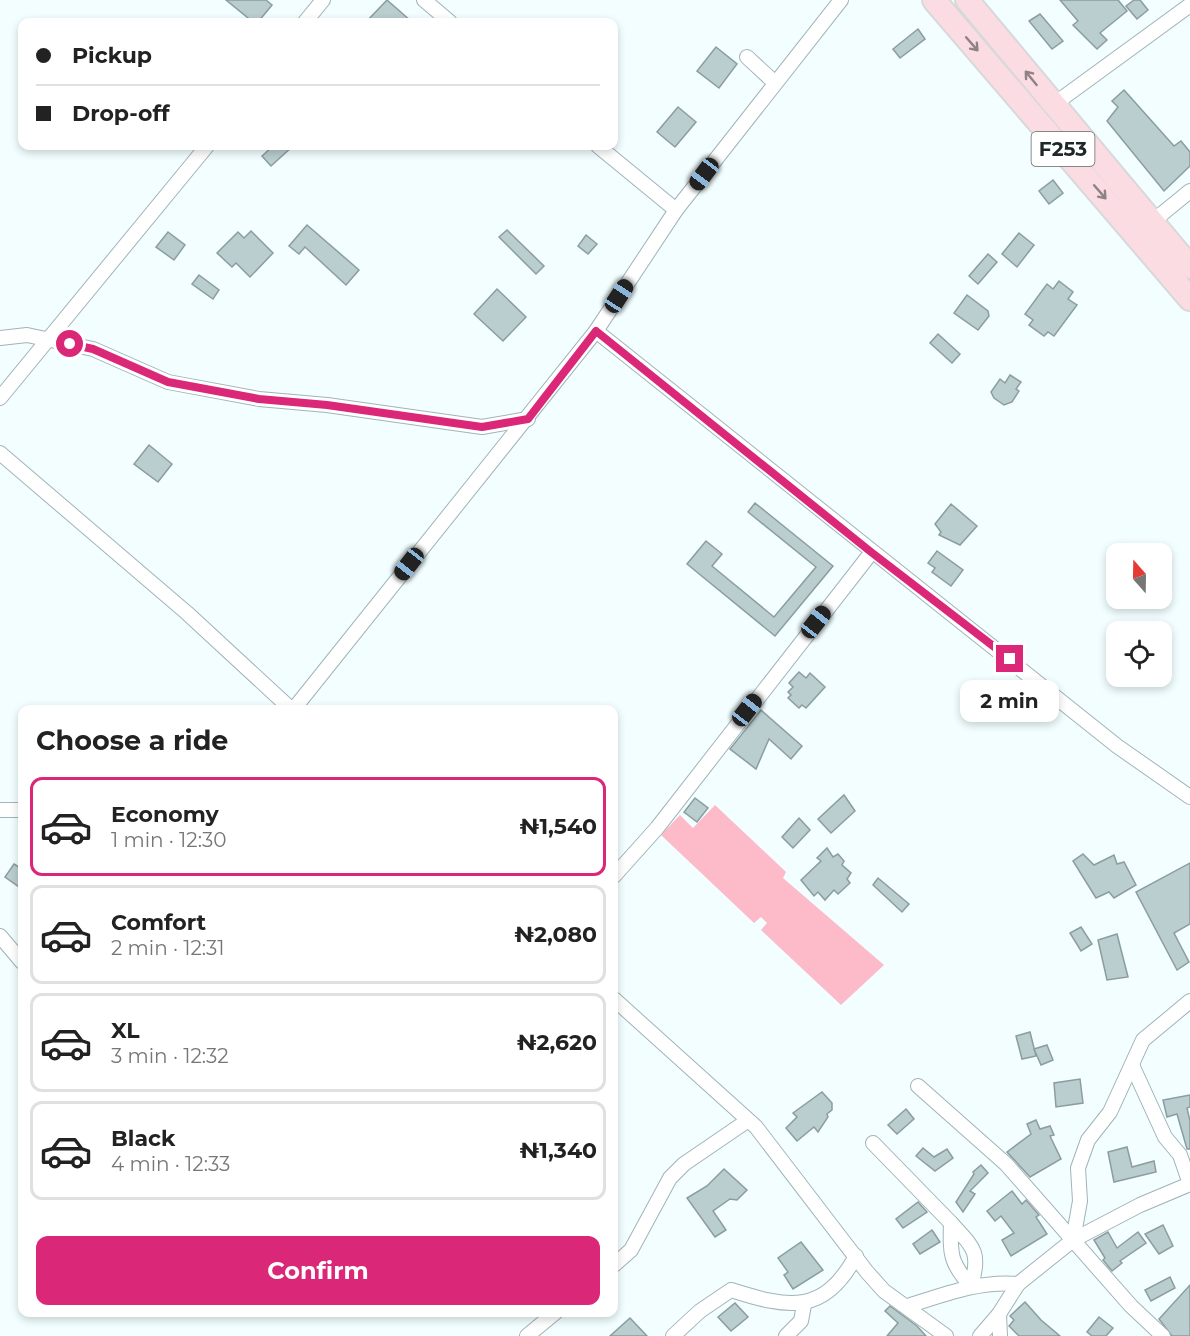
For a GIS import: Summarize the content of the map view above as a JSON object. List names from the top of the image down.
{
  "streets": {
    "main road": ["F253"]
  },
  "north": "top",
  "page": {
    "banner": ["Pickup", "Drop-off"],
    "bubble": "2 min",
    "heading": "Choose a ride",
    "list": [
      {
        "name": "Economy",
        "note": "1 min · 12:30",
        "value": "₦1,540"
      },
      {
        "name": "Comfort",
        "note": "2 min · 12:31",
        "value": "₦2,080"
      },
      {
        "name": "XL",
        "note": "3 min · 12:32",
        "value": "₦2,620"
      },
      {
        "name": "Black",
        "note": "4 min · 12:33",
        "value": "₦1,340"
      }
    ],
    "buttons": "Confirm"
  }
}
